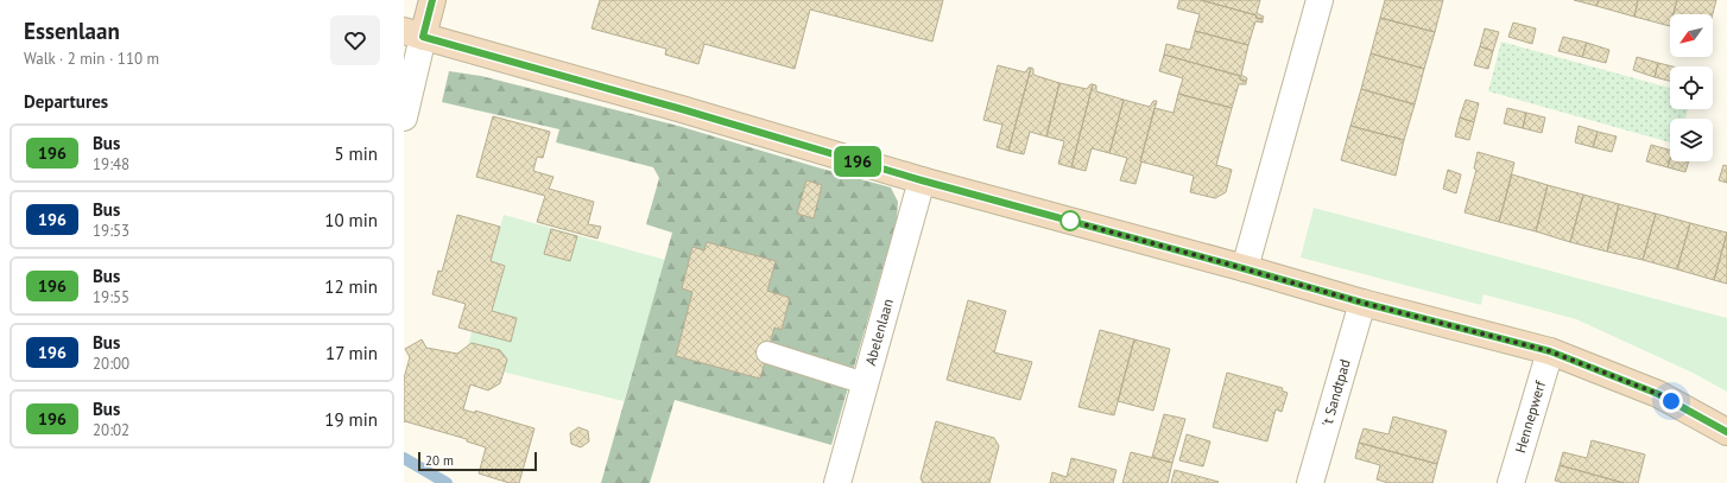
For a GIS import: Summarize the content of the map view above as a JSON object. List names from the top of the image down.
{
  "streets": {
    "street": ["Abelenlaan", "'t Sandtpad", "Hennepwerf"]
  },
  "lines": ["bus line 196"],
  "scale_bar": "20 m",
  "north": "bottom left",
  "page": {
    "heading": [
      ["Essenlaan", "Walk · 2 min · 110 m"],
      "Departures"
    ],
    "on_map": "196",
    "list": [
      {
        "mark": "196",
        "name": "Bus",
        "note": "19:48",
        "value": "5 min"
      },
      {
        "mark": "196",
        "name": "Bus",
        "note": "19:53",
        "value": "10 min"
      },
      {
        "mark": "196",
        "name": "Bus",
        "note": "19:55",
        "value": "12 min"
      },
      {
        "mark": "196",
        "name": "Bus",
        "note": "20:00",
        "value": "17 min"
      },
      {
        "mark": "196",
        "name": "Bus",
        "note": "20:02",
        "value": "19 min"
      }
    ],
    "scale": "20 m"
  }
}
